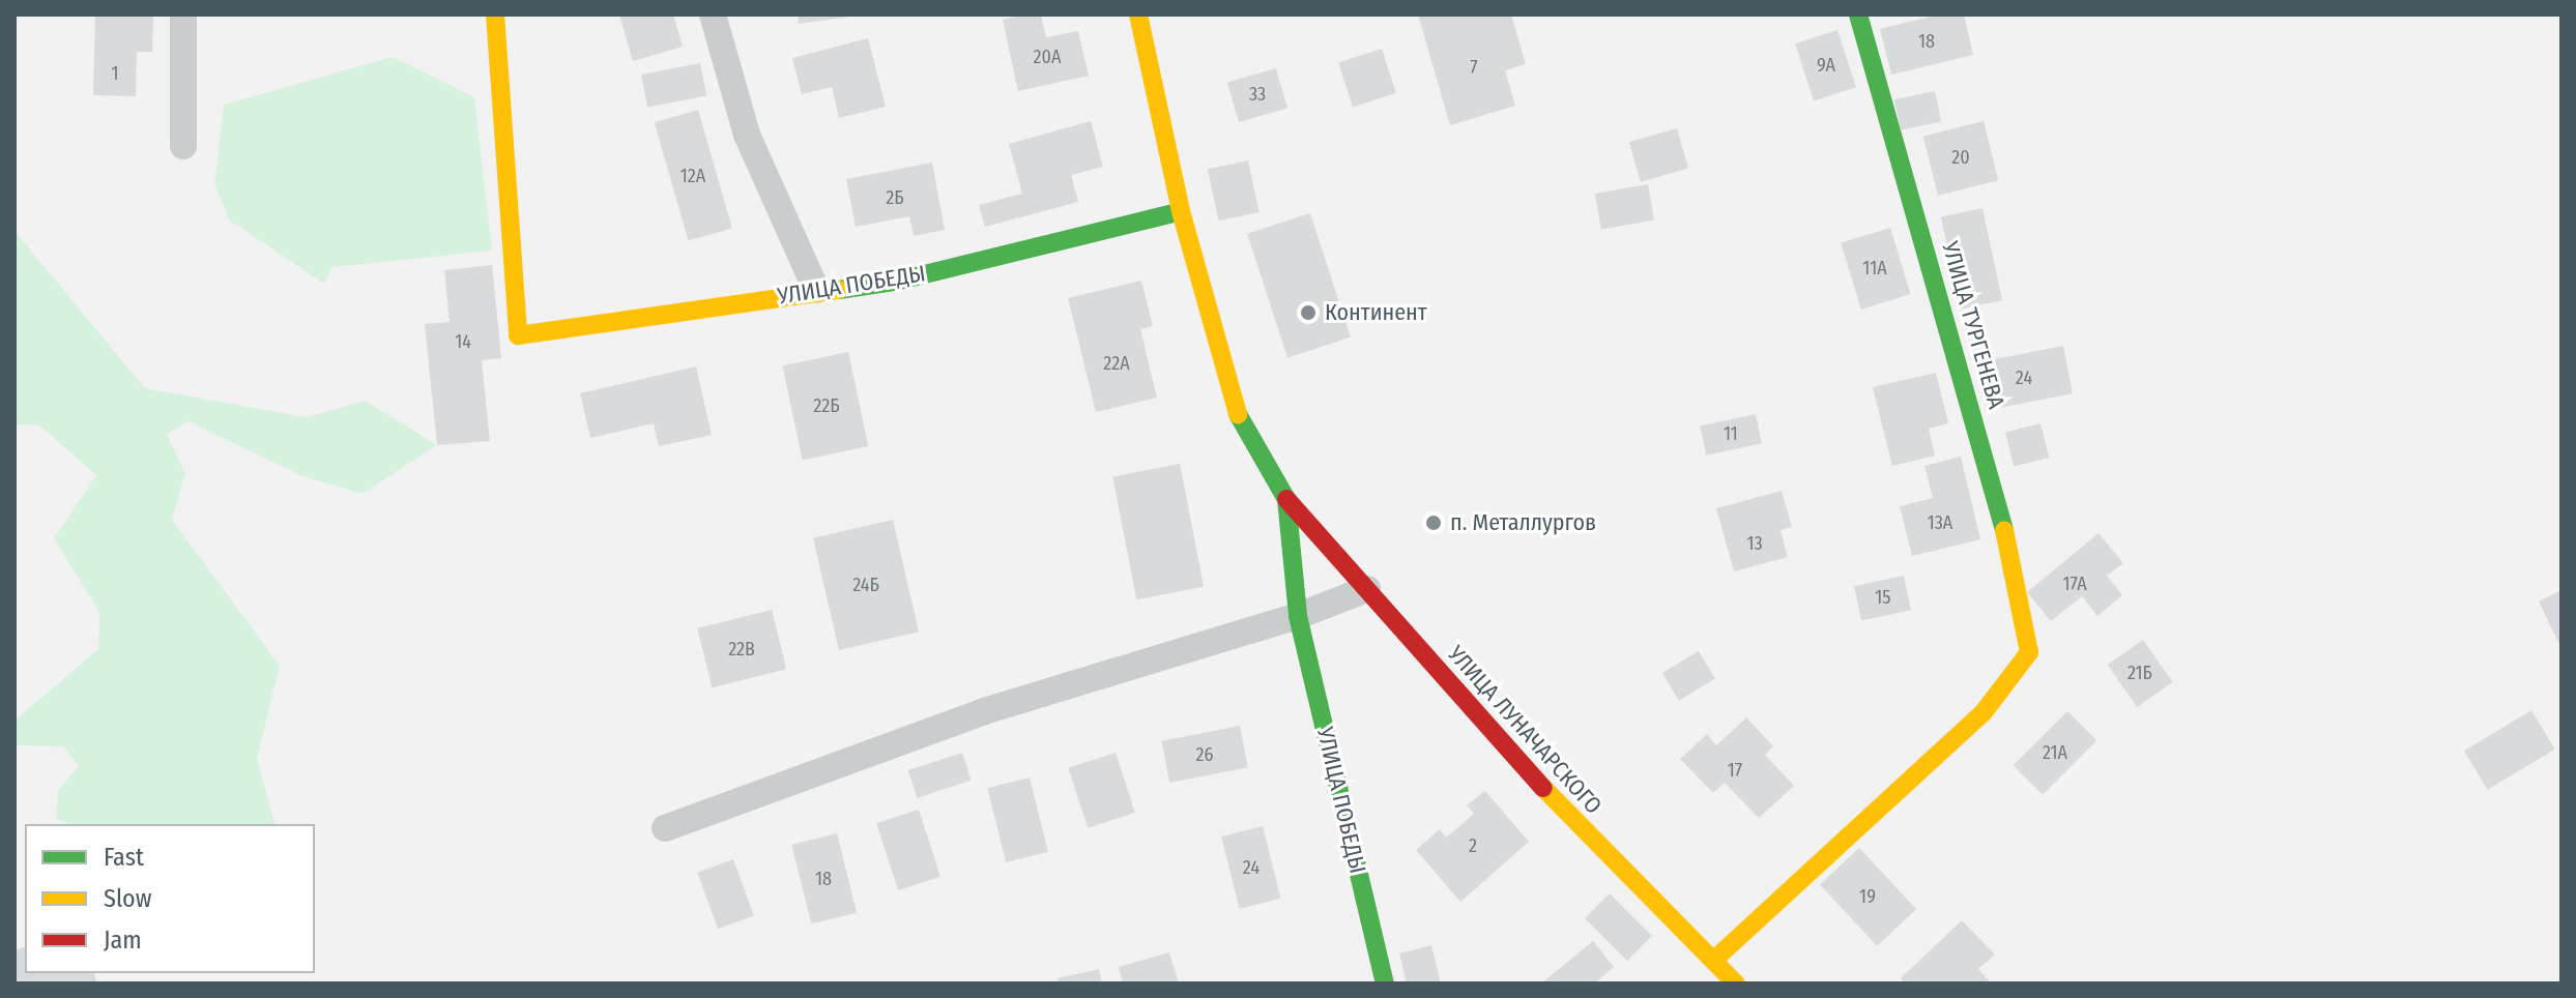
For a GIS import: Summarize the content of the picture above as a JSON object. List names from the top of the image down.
{
  "streets": {
    "street": ["УЛИЦА ПОБЕДЫ", "УЛИЦА ТУРГЕНЕВА", "УЛИЦА ЛУНАЧАРСКОГО"]
  },
  "crossings": [
    ["УЛИЦА ПОБЕДЫ", "УЛИЦА ЛУНАЧАРСКОГО"],
    ["УЛИЦА ТУРГЕНЕВА", "УЛИЦА ЛУНАЧАРСКОГО"]
  ],
  "places": ["Континент", "п. Металлургов"],
  "house_numbers": [
    "18",
    "20А",
    "9А",
    "7",
    "1",
    "33",
    "20",
    "12А",
    "2Б",
    "11А",
    "14",
    "22А",
    "24",
    "22Б",
    "11",
    "13А",
    "13",
    "17А",
    "24Б",
    "15",
    "22В",
    "21Б",
    "21А",
    "26",
    "17",
    "2",
    "24",
    "18",
    "19"
  ],
  "legend": ["Fast", "Slow", "Jam"]
}
